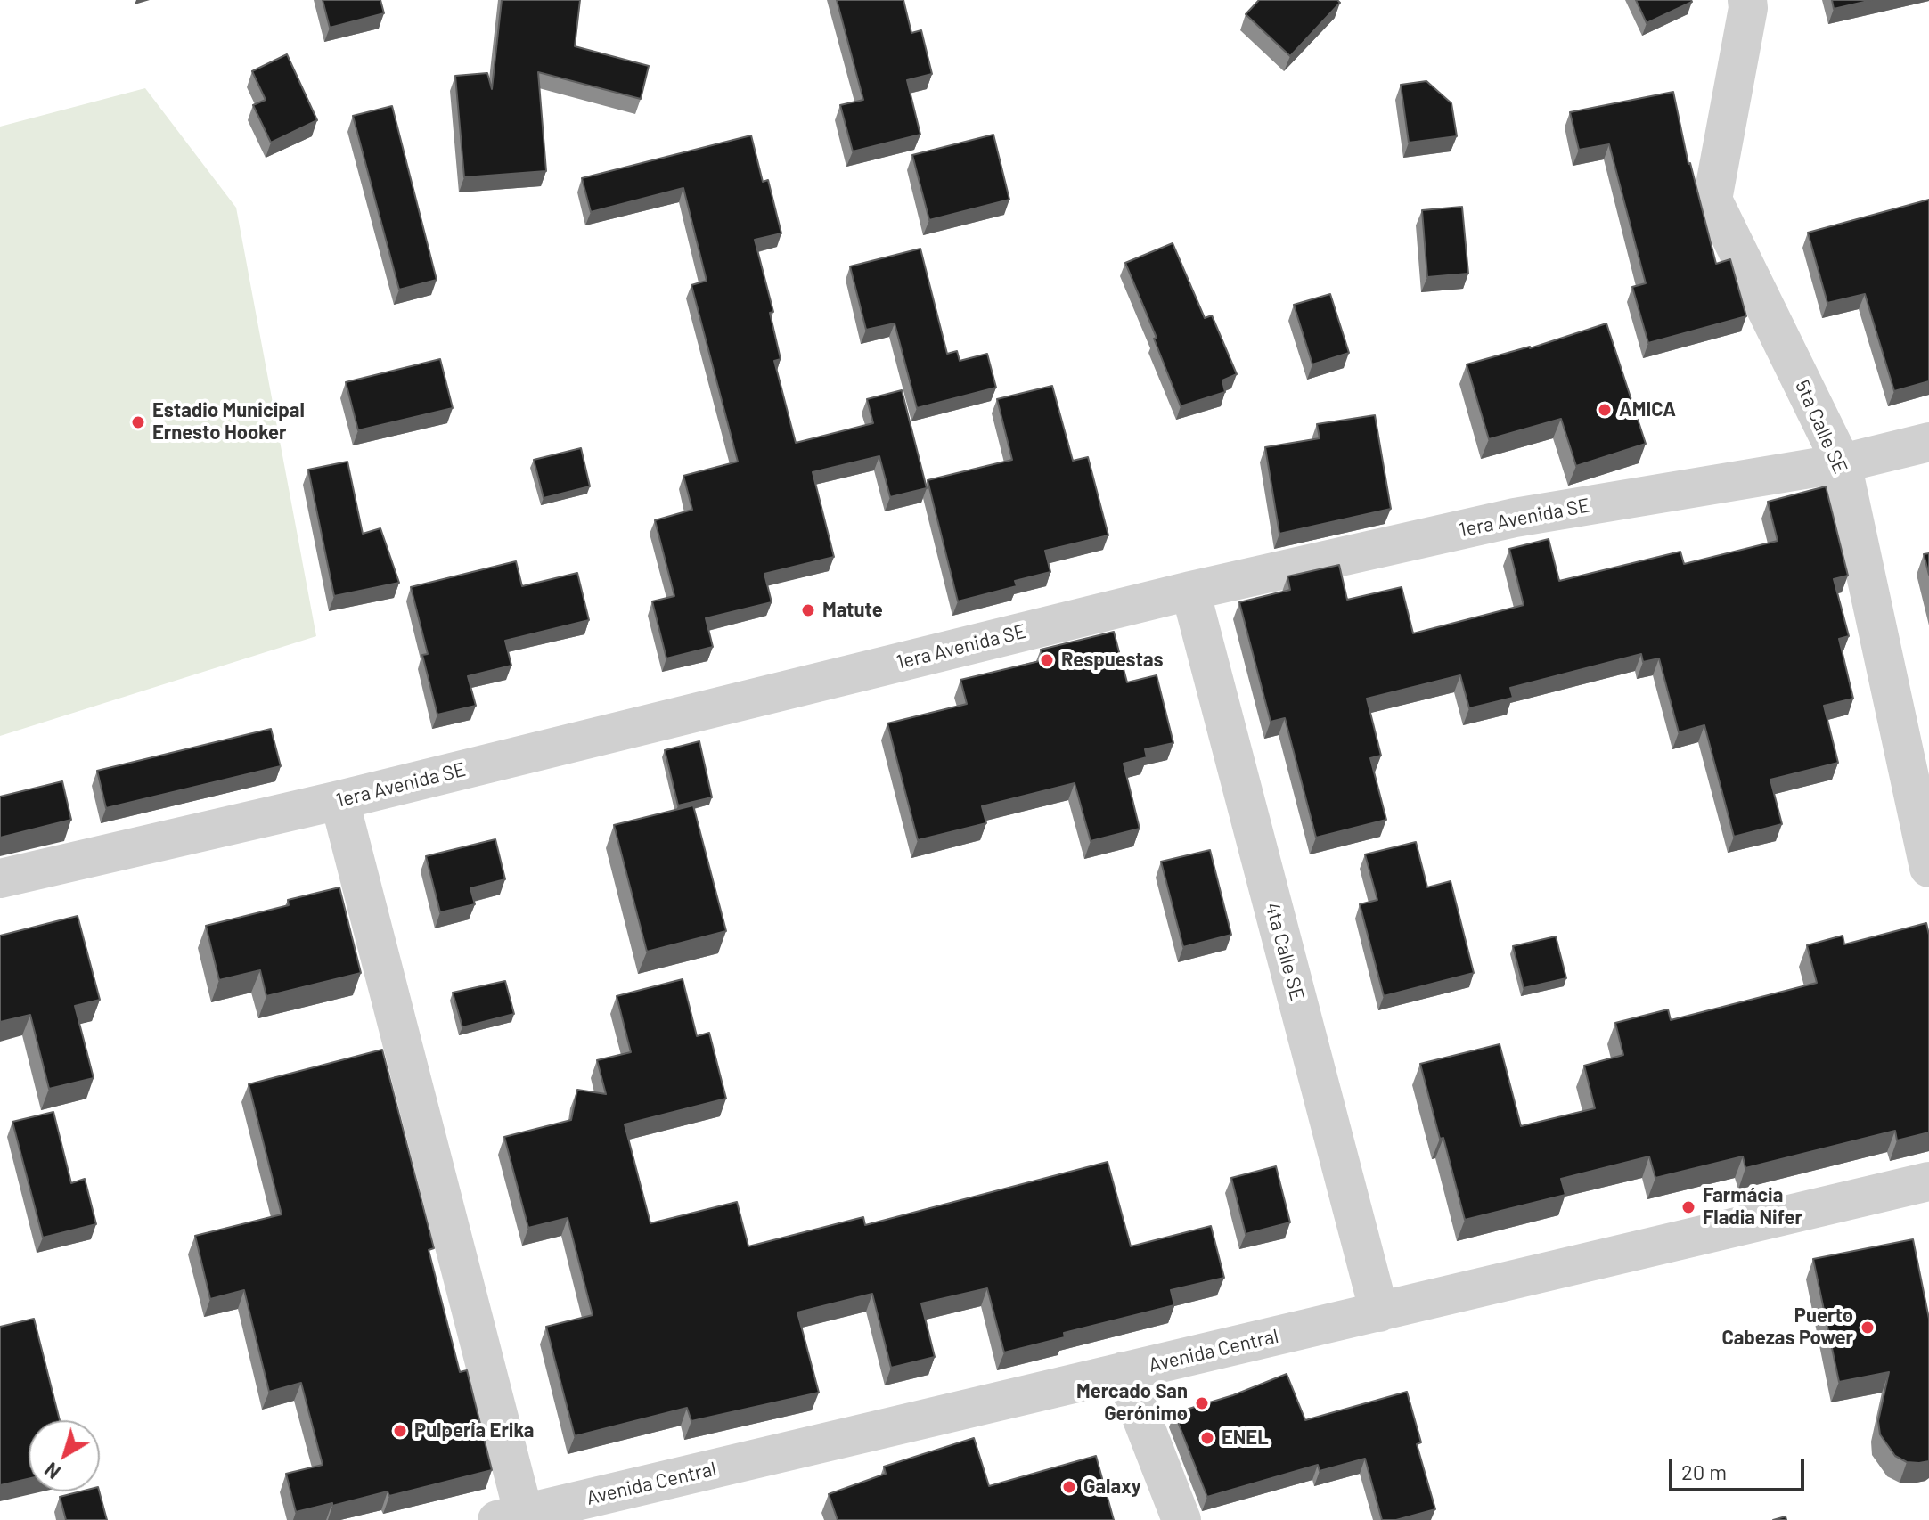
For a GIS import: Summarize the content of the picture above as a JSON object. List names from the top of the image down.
{
  "streets": {
    "street": [
      "5ta Calle SE",
      "1era Avenida SE",
      "4ta Calle SE",
      "Avenida Central"
    ]
  },
  "crossings": [
    ["5ta Calle SE", "1era Avenida SE"],
    ["1era Avenida SE", "4ta Calle SE"],
    ["4ta Calle SE", "Avenida Central"]
  ],
  "places": [
    "AMICA",
    "Estadio Municipal Ernesto Hooker",
    "Matute",
    "Respuestas",
    "Farmácia Fladia Nifer",
    "Puerto Cabezas Power",
    "Mercado San Gerónimo",
    "Pulpería Erika",
    "ENEL",
    "Galaxy"
  ],
  "scale_bar": "20 m",
  "north": "bottom left"
}
